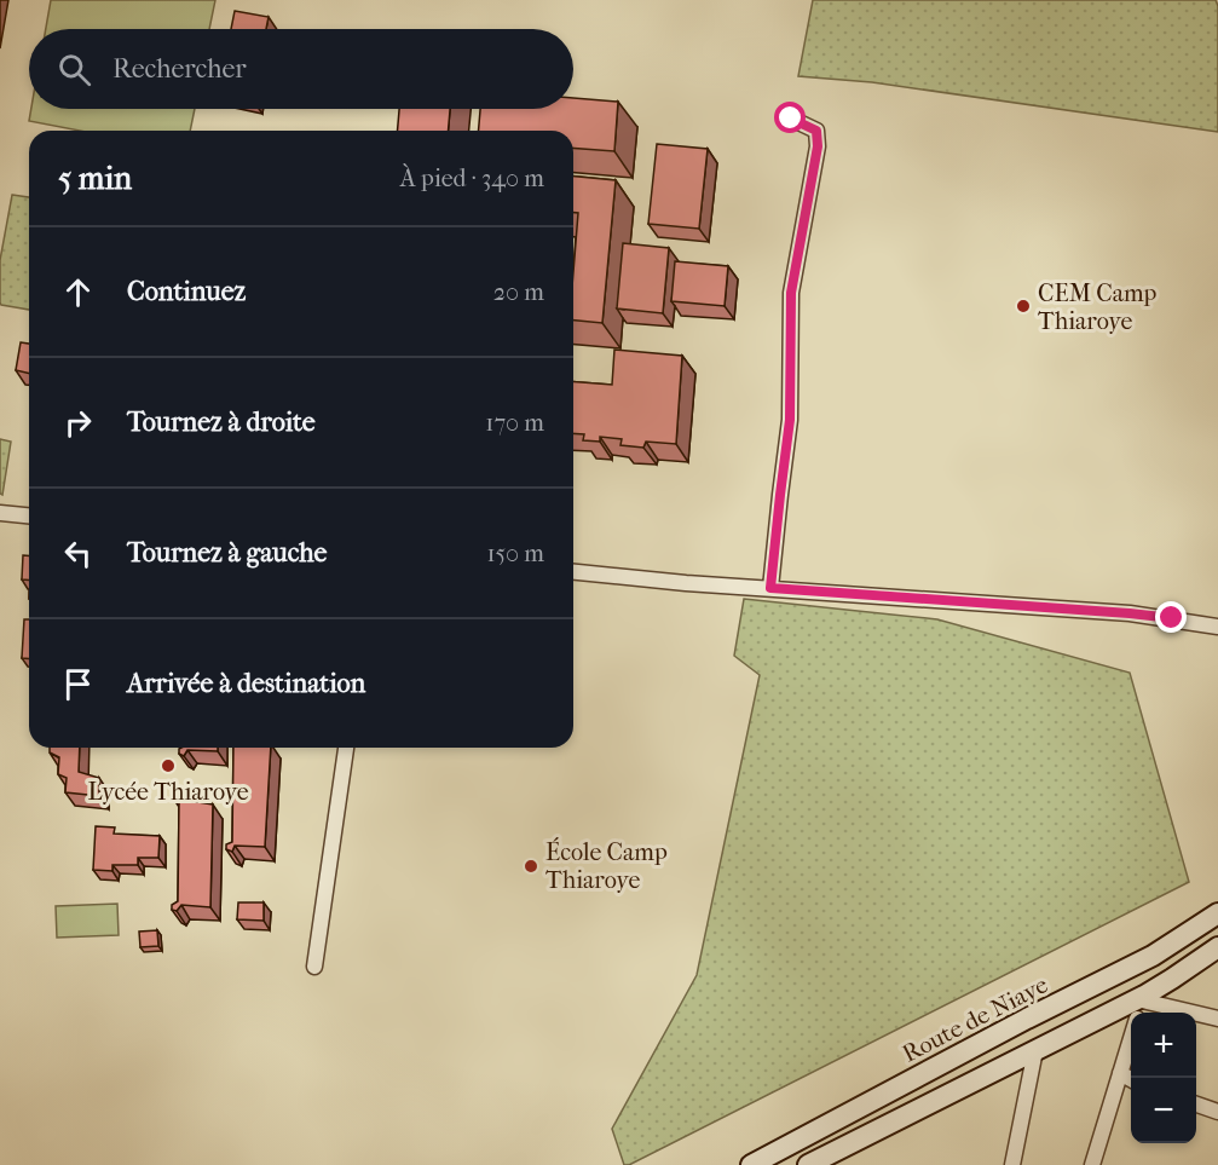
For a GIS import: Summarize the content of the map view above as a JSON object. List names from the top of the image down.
{
  "streets": {
    "main road": ["Route de Niaye"]
  },
  "places": ["CEM Camp Thiaroye", "Lycée Thiaroye", "École Camp Thiaroye"],
  "page": {
    "search": "Rechercher",
    "heading": ["5 min", "À pied · 340 m"],
    "list": [
      ["Continuez", "20 m"],
      ["Tournez à droite", "170 m"],
      ["Tournez à gauche", "150 m"],
      "Arrivée à destination"
    ],
    "map_buttons": ["+", "−"]
  }
}
